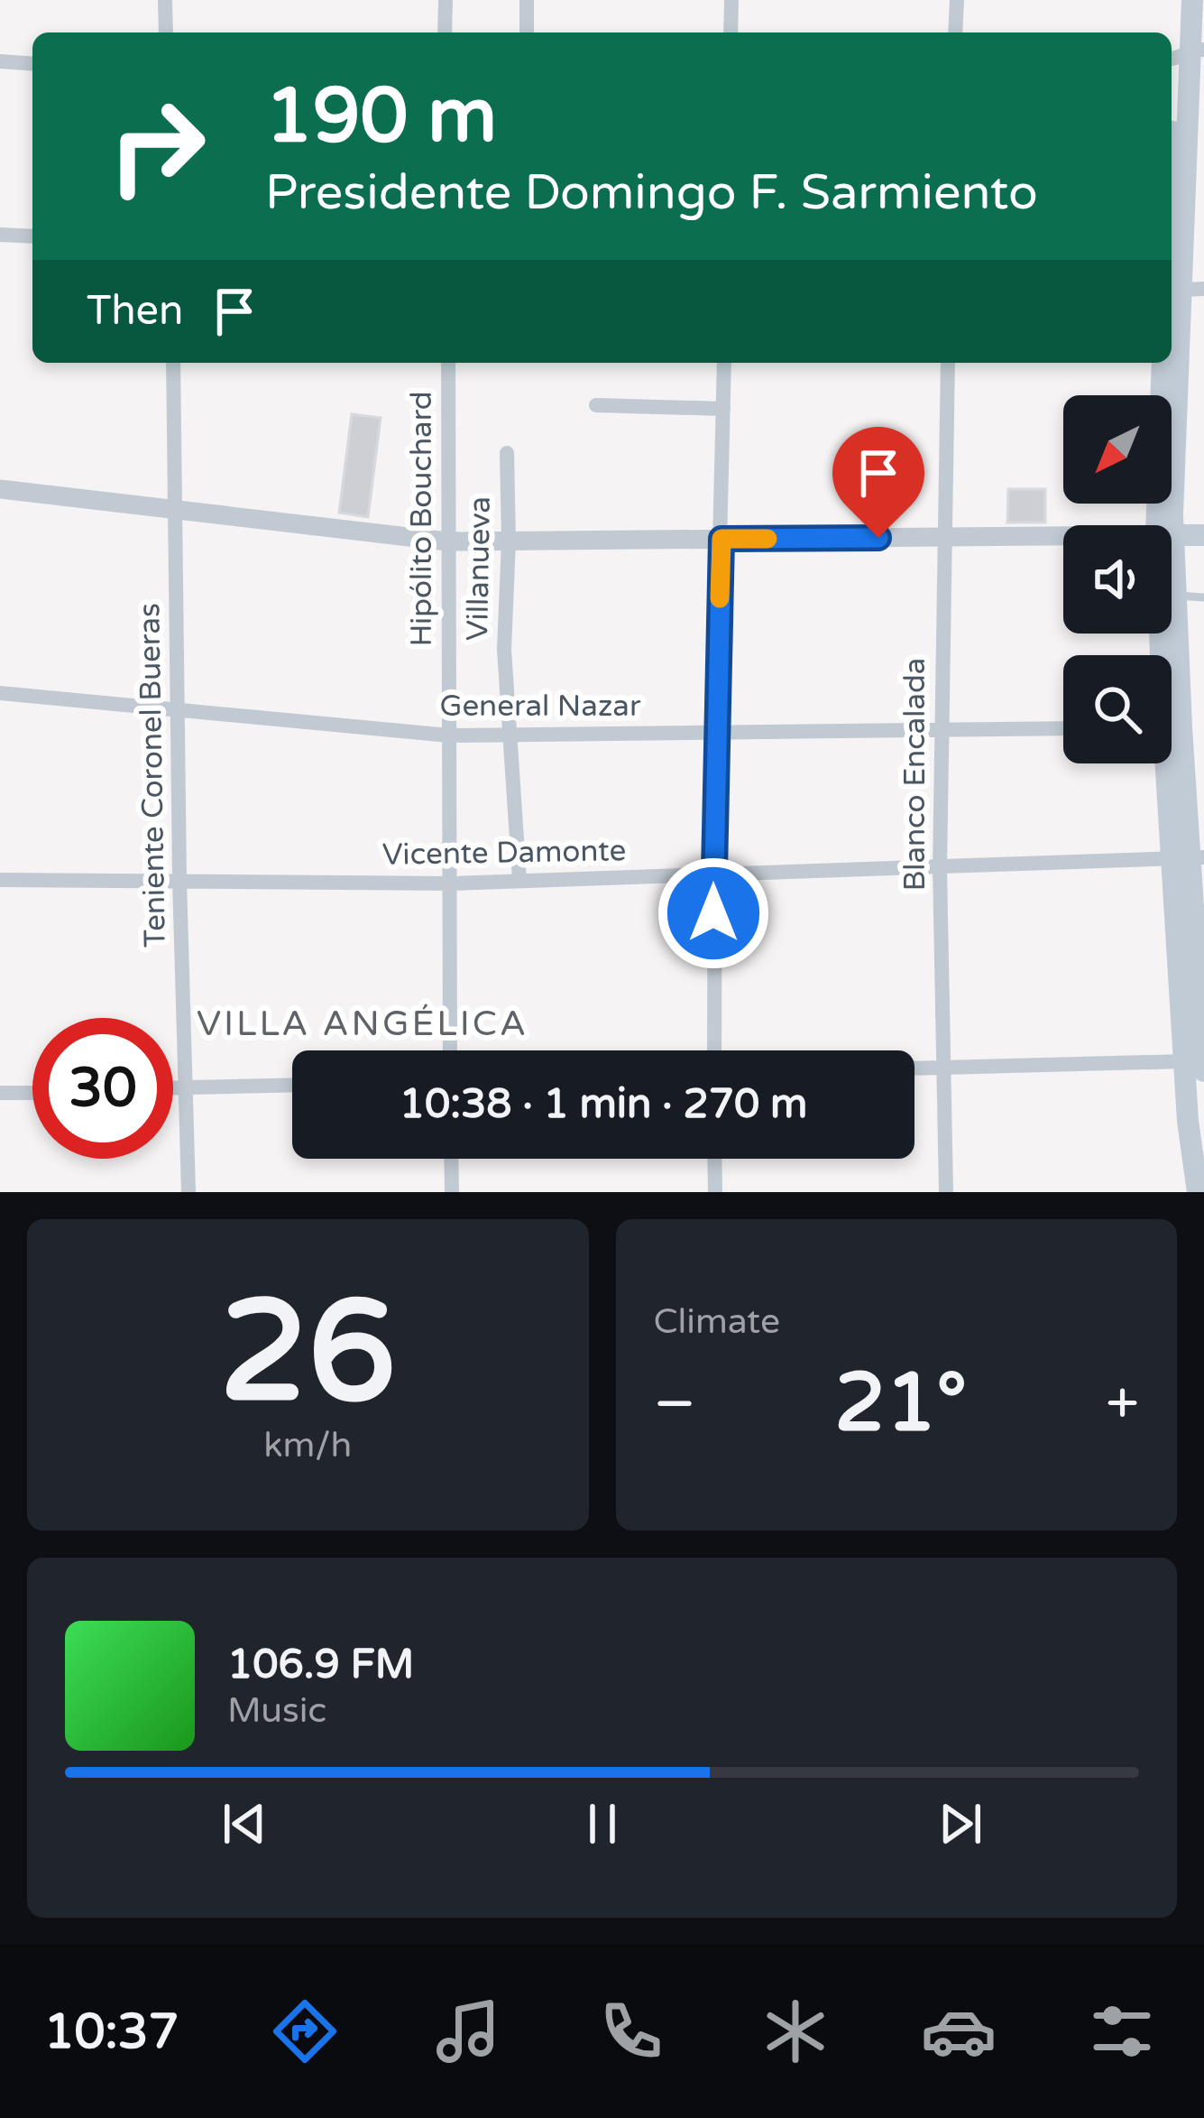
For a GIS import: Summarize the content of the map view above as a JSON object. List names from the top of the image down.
{
  "streets": {
    "street": [
      "Hipólito Bouchard",
      "Villanueva",
      "General Nazar",
      "Blanco Encalada",
      "Teniente Coronel Bueras",
      "Vicente Damonte"
    ]
  },
  "crossings": [
    ["Hipólito Bouchard", "General Nazar"],
    ["Hipólito Bouchard", "Vicente Damonte"],
    ["Villanueva", "General Nazar"],
    ["Villanueva", "Vicente Damonte"],
    ["General Nazar", "Blanco Encalada"],
    ["General Nazar", "Teniente Coronel Bueras"],
    ["Blanco Encalada", "Vicente Damonte"],
    ["Teniente Coronel Bueras", "Vicente Damonte"]
  ],
  "districts": ["VILLA ANGÉLICA"],
  "north": "bottom left",
  "page": {
    "turn": ["190 m", "Presidente Domingo F. Sarmiento"],
    "then": "Then",
    "limit": "30",
    "trip": "10:38 · 1 min · 270 m",
    "tile": [
      ["26", "km/h"],
      "Climate"
    ],
    "heat": ["−", "21°", "+"],
    "song": ["106.9 FM", "Music"],
    "tabs": "10:37"
  }
}
